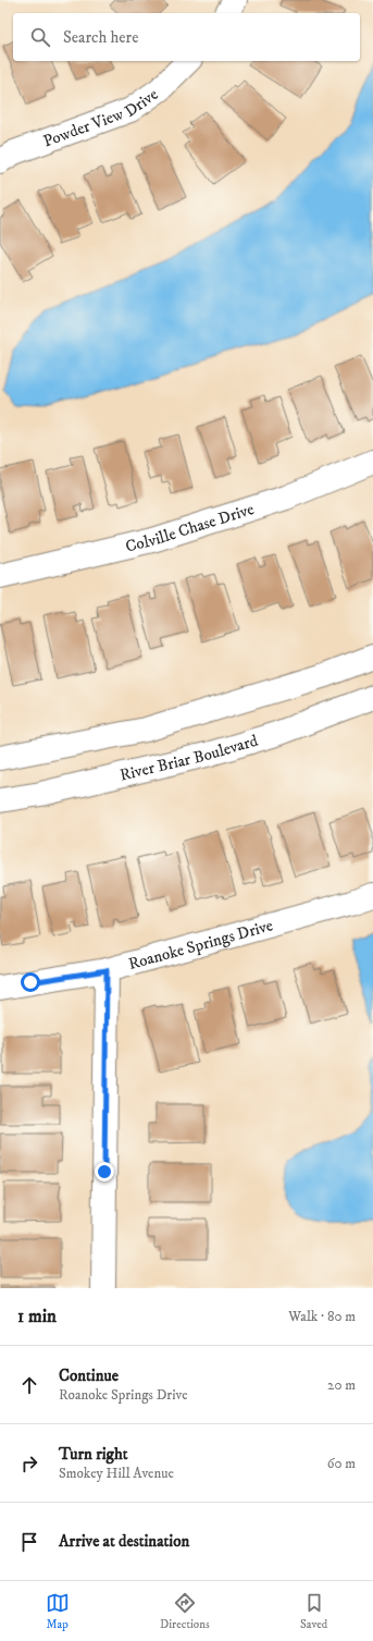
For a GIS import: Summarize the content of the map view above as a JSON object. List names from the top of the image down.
{
  "streets": {
    "street": [
      "Powder View Drive",
      "Colville Chase Drive",
      "River Briar Boulevard",
      "Roanoke Springs Drive"
    ]
  },
  "page": {
    "search": "Search here",
    "heading": ["1 min", "Walk · 80 m"],
    "list": [
      ["Continue", "Roanoke Springs Drive", "20 m"],
      ["Turn right", "Smokey Hill Avenue", "60 m"],
      "Arrive at destination"
    ],
    "nav": ["Map", "Directions", "Saved"]
  }
}
